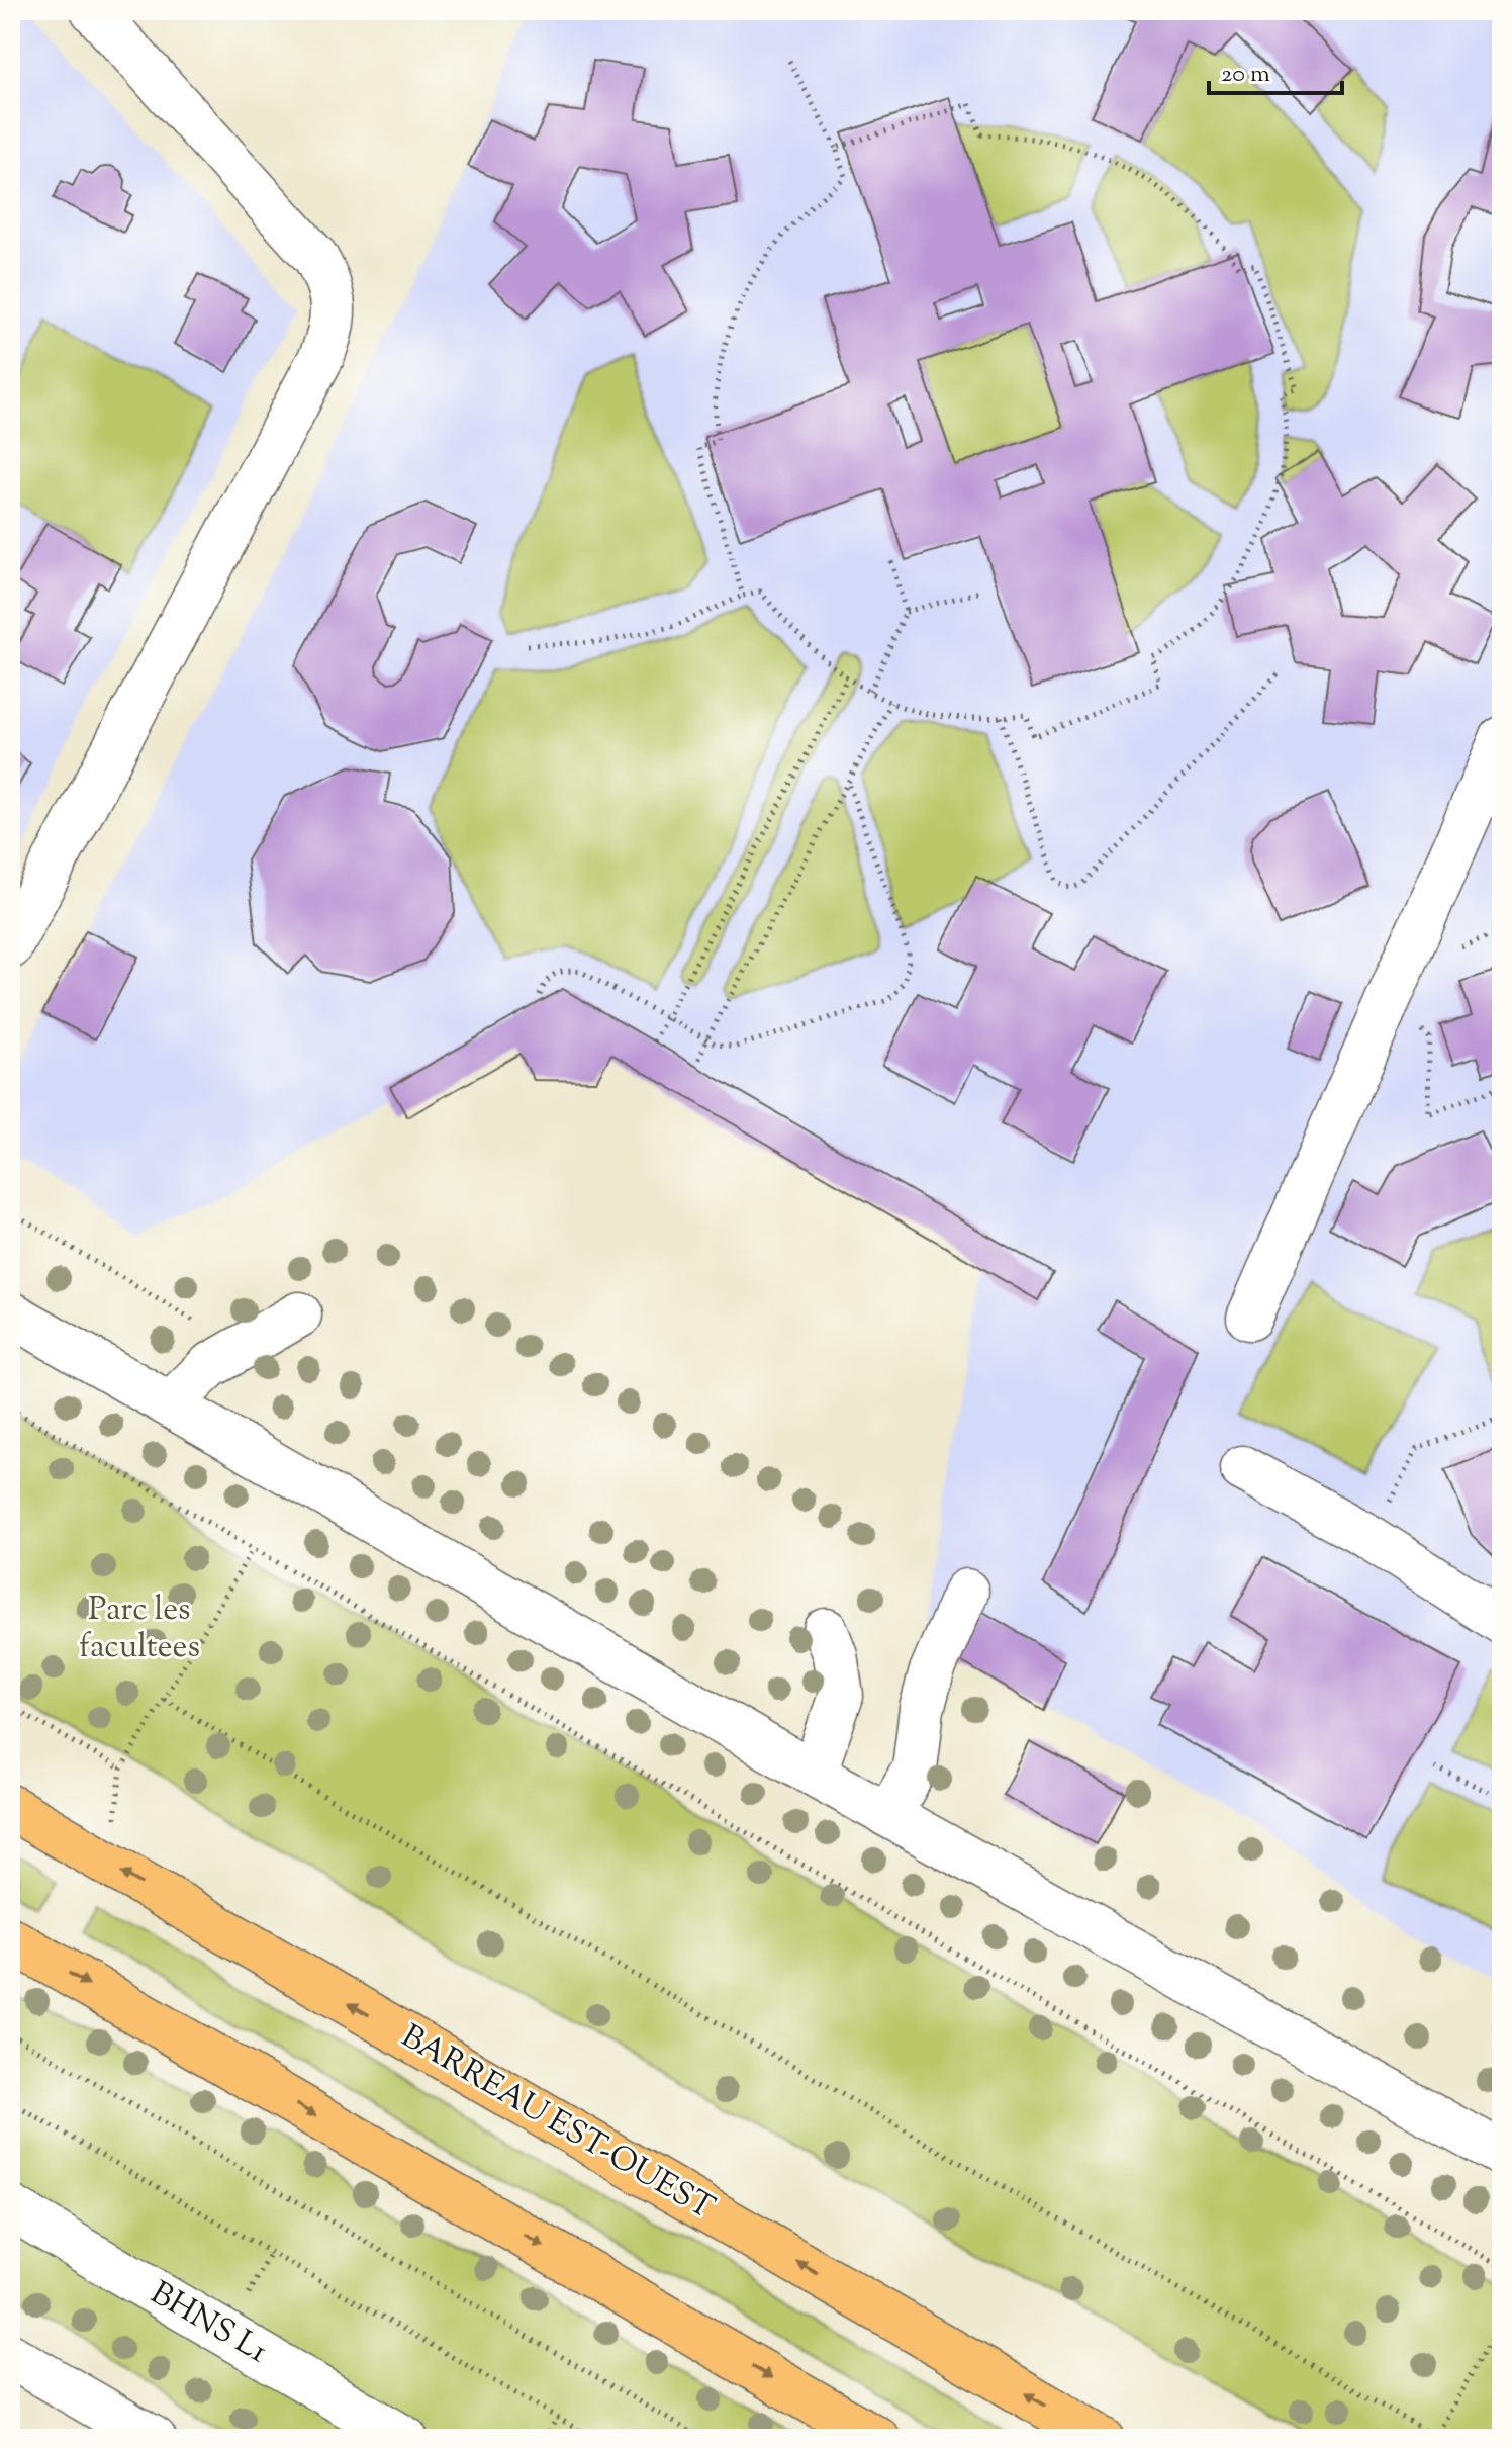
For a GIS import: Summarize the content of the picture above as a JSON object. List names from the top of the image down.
{
  "streets": {
    "main road": ["BARREAU EST-OUEST"],
    "street": ["BHNS L1"]
  },
  "parks": ["Parc les facultees"],
  "scale_bar": "20 m"
}
